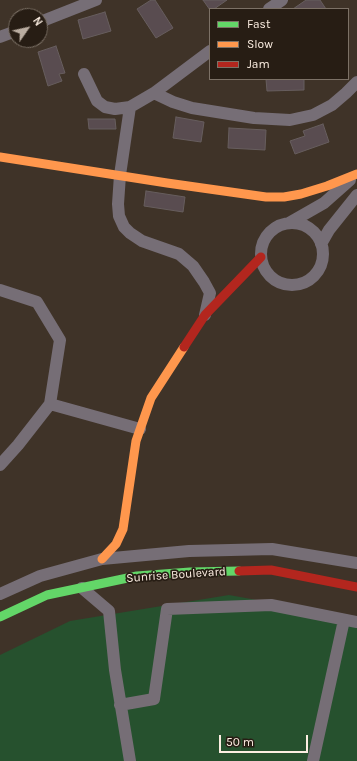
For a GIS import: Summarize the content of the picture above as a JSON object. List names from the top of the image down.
{
  "streets": {
    "street": ["Sunrise Boulevard"]
  },
  "legend": ["Fast", "Slow", "Jam"],
  "scale_bar": "50 m",
  "north": "top right"
}
